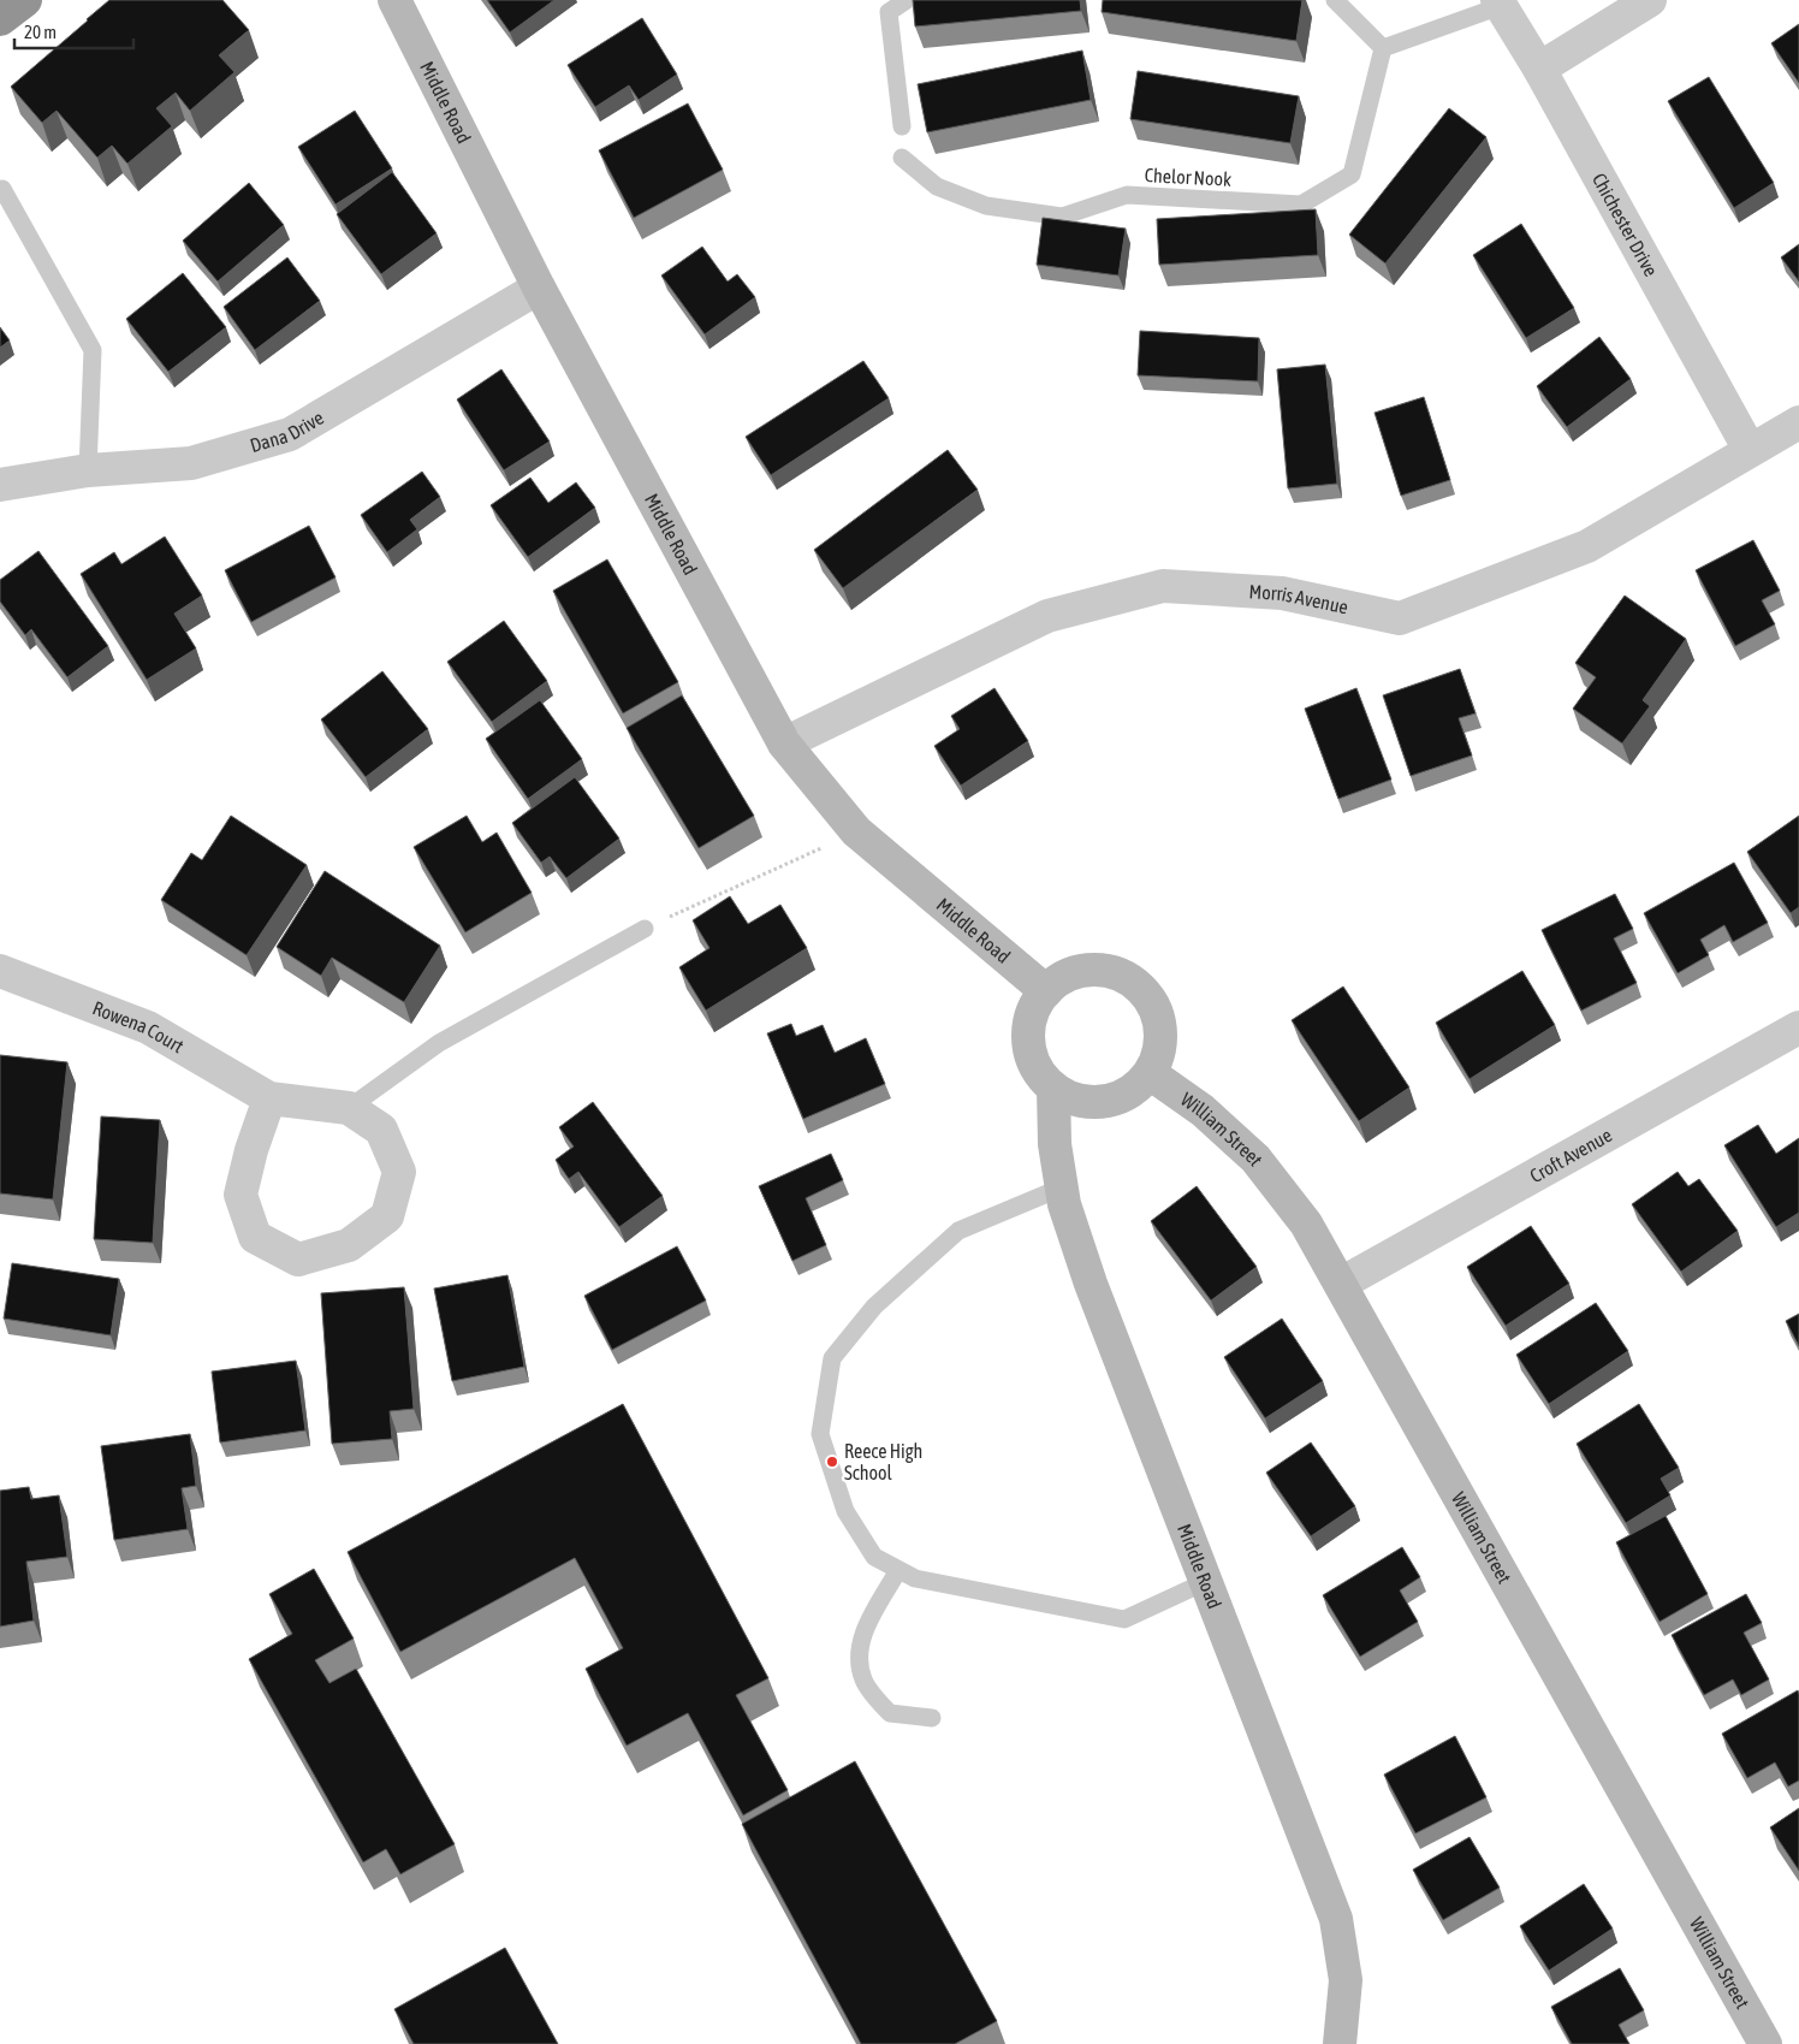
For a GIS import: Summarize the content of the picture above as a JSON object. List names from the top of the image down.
{
  "streets": {
    "main road": ["Middle Road", "William Street"],
    "street": [
      "Chichester Drive",
      "Dana Drive",
      "Morris Avenue",
      "Rowena Court",
      "Croft Avenue"
    ],
    "lane": ["Chelor Nook"]
  },
  "crossings": [
    ["Middle Road", "Dana Drive"],
    ["Middle Road", "Morris Avenue"],
    ["Middle Road", "William Street"],
    ["Chichester Drive", "Morris Avenue"],
    ["William Street", "Croft Avenue"]
  ],
  "places": ["Reece High School"],
  "scale_bar": "20 m"
}
